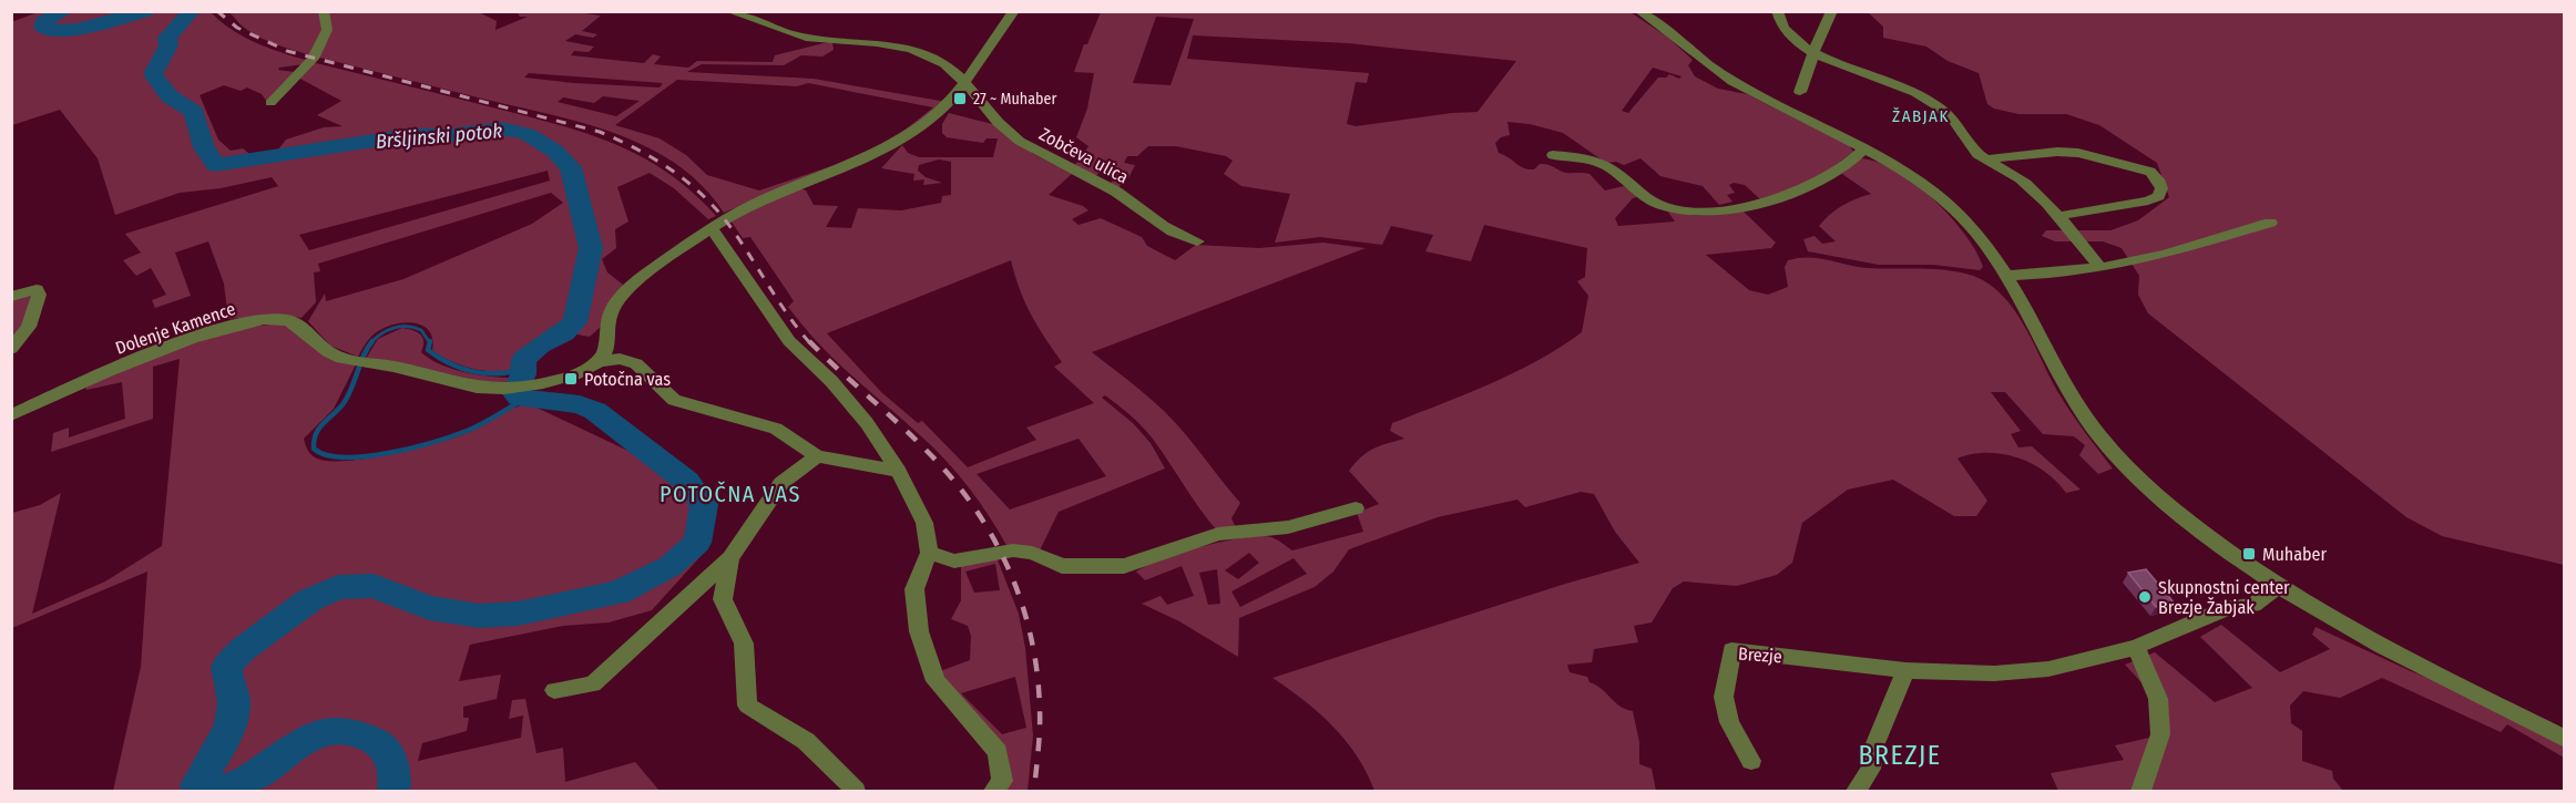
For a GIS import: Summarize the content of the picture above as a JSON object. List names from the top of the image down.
{
  "streets": {
    "street": ["Zobčeva ulica", "Dolenje Kamence", "Brezje"]
  },
  "districts": ["ŽABJAK", "POTOČNA VAS", "BREZJE"],
  "water": ["Bršljinski potok"],
  "places": {
    "transit": ["27 ~ Muhaber", "Potočna vas", "Muhaber"],
    "other": ["Skupnostni center Brezje Žabjak"]
  }
}
